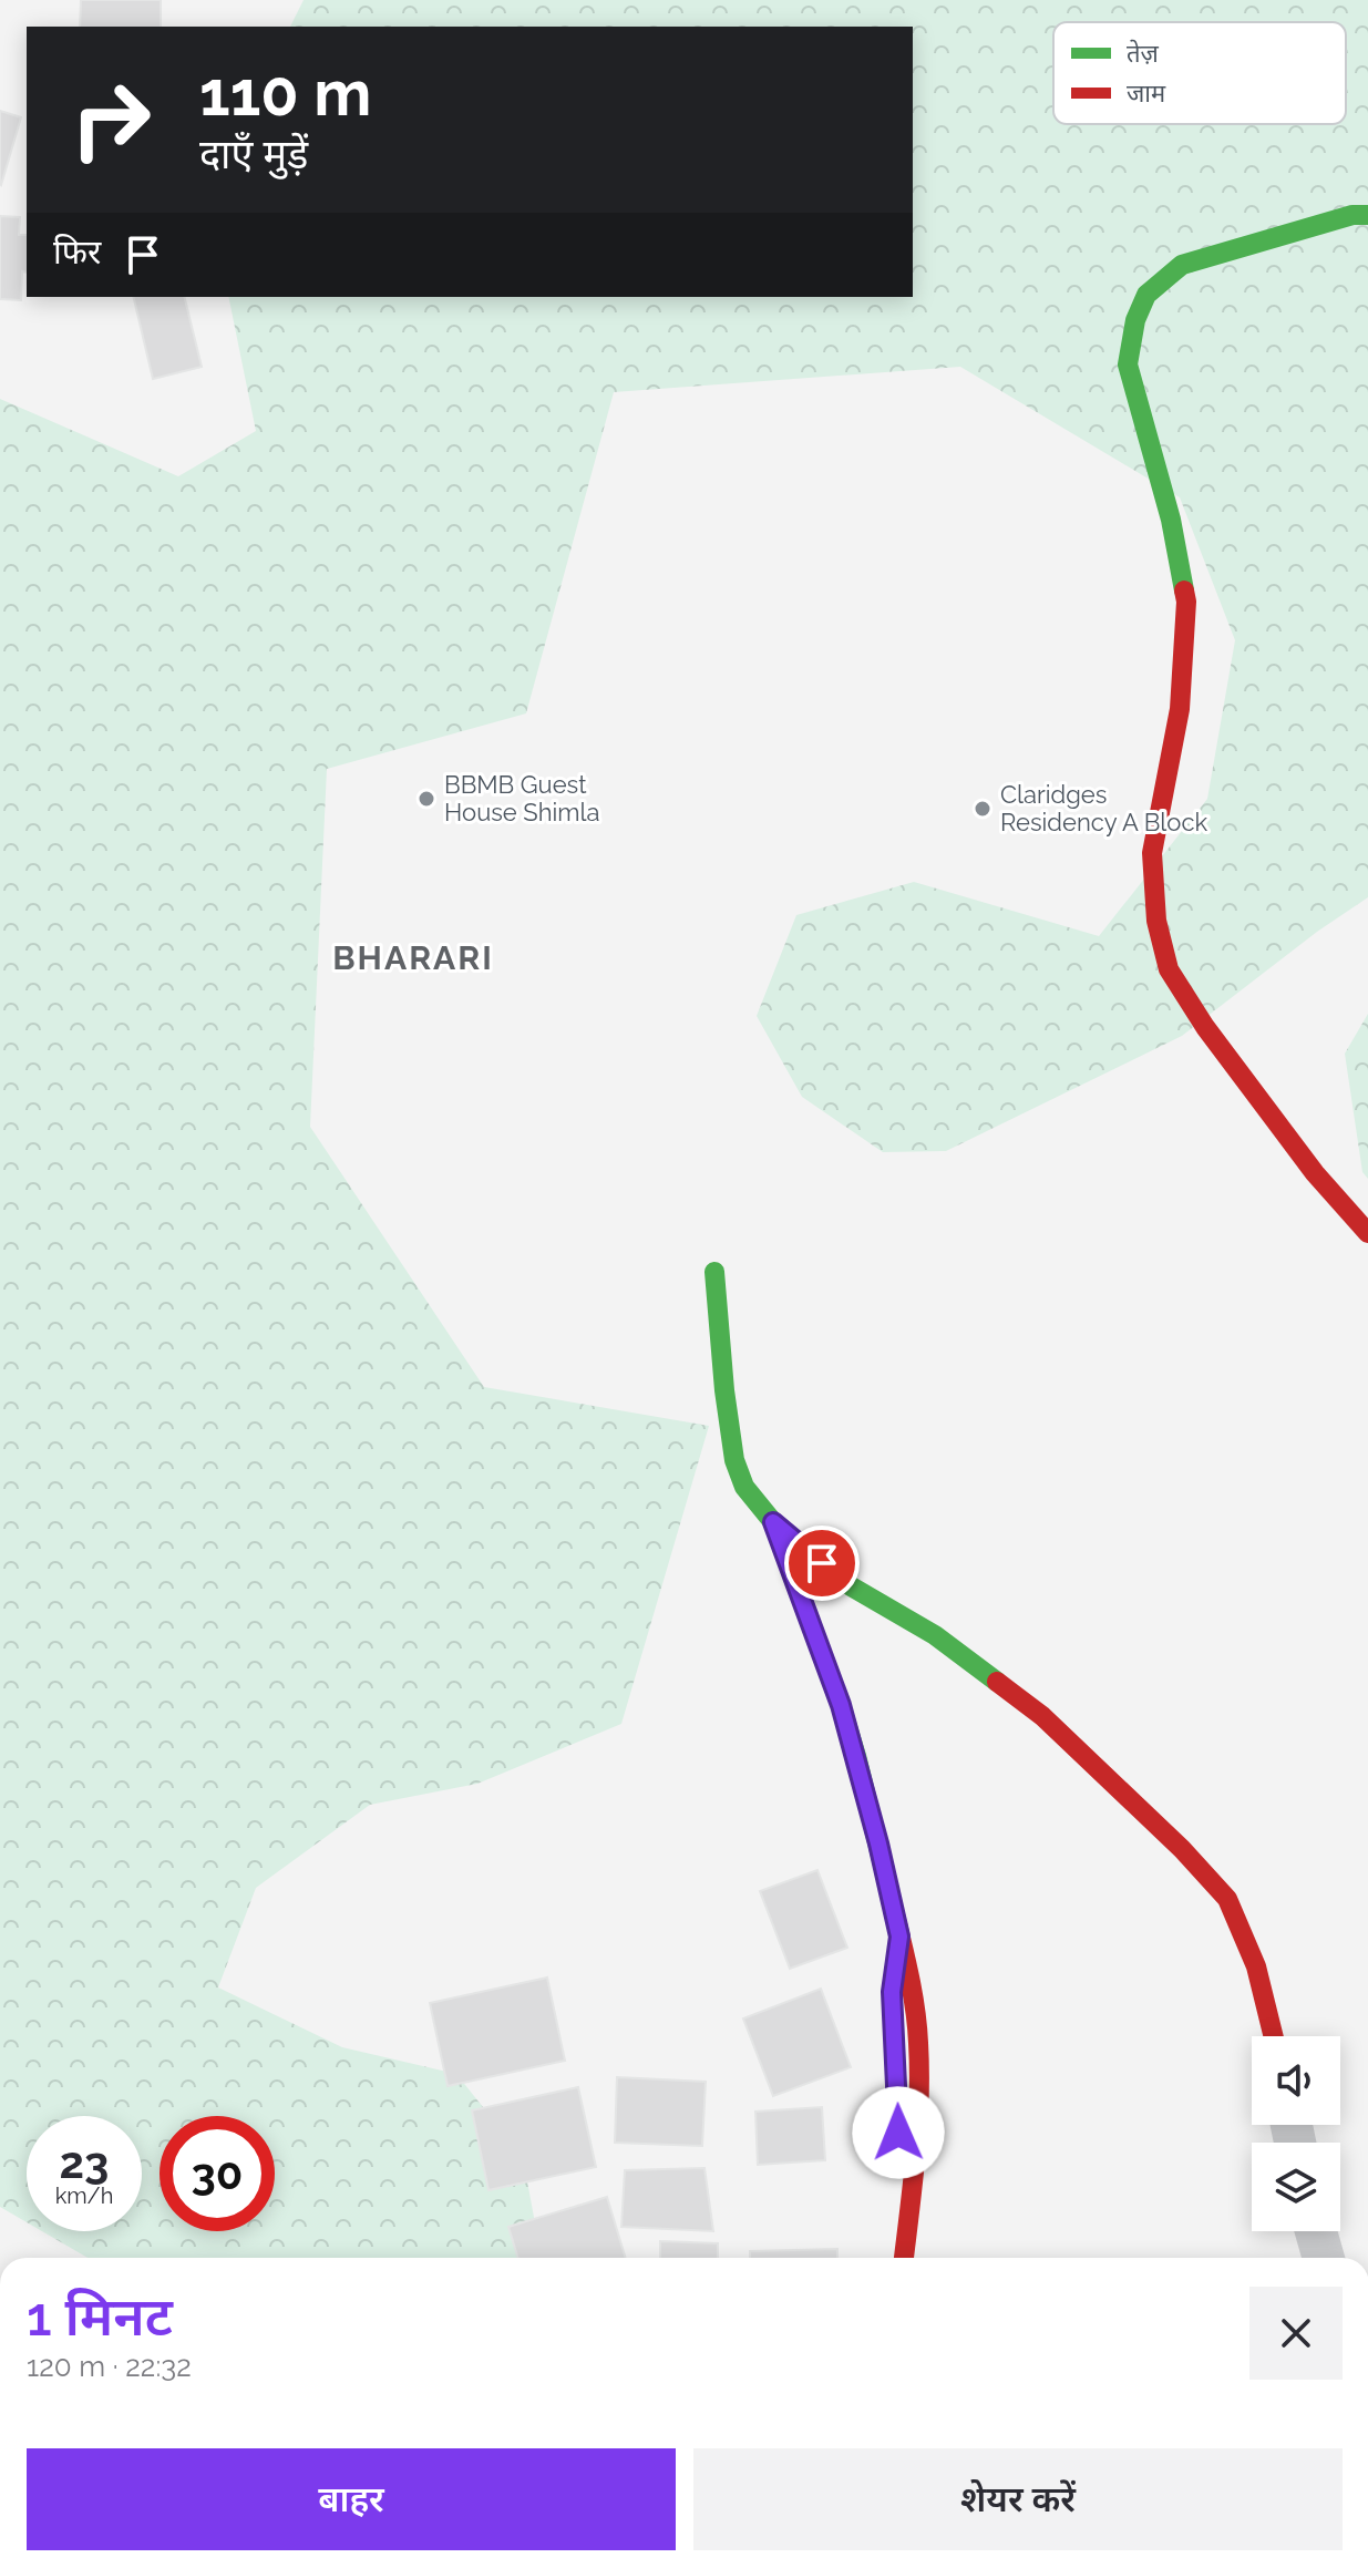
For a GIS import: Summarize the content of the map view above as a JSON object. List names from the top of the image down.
{
  "districts": ["BHARARI"],
  "places": ["BBMB Guest House Shimla", "Claridges Residency A Block"],
  "legend": ["तेज़", "जाम"],
  "page": {
    "turn": ["110 m", "दाएँ मुड़ें"],
    "then": "फिर",
    "speed": "23 km/h",
    "limit": "30",
    "heading": ["1 मिनट", "120 m · 22:32"],
    "buttons": ["बाहर", "शेयर करें"]
  }
}
